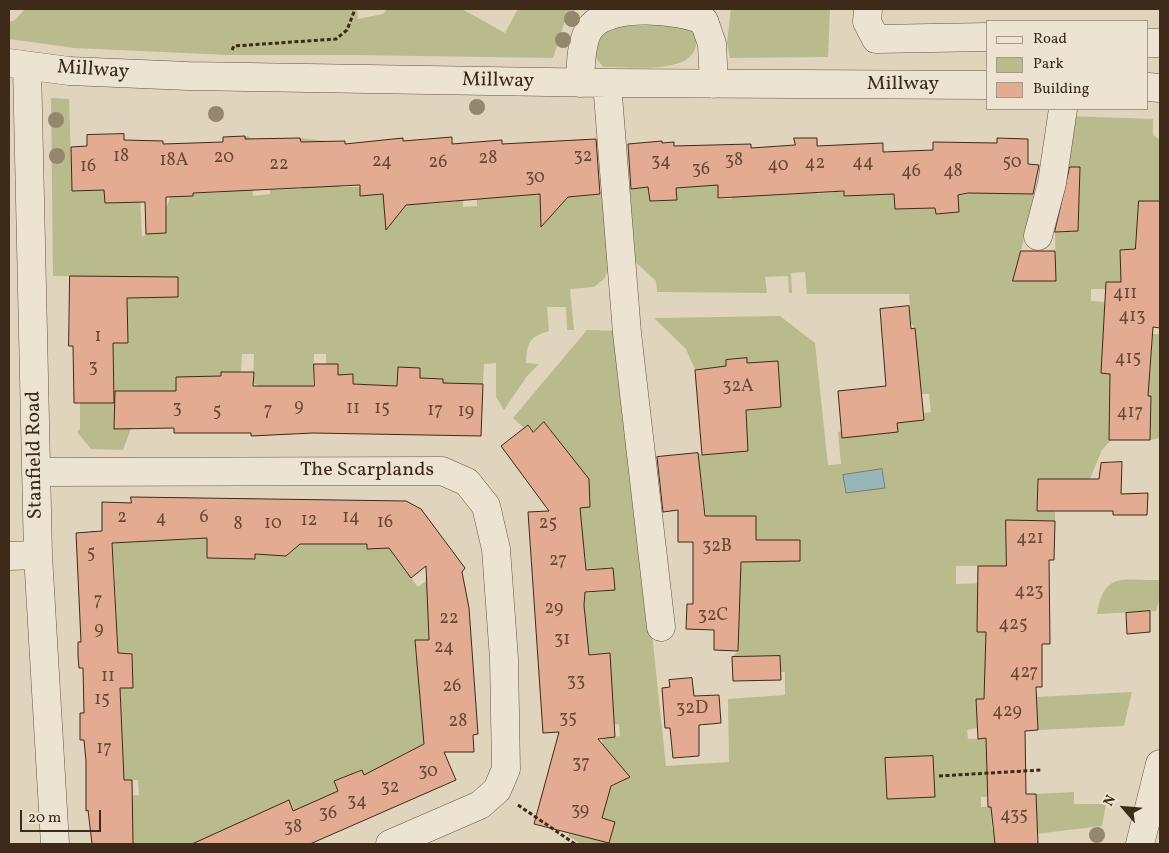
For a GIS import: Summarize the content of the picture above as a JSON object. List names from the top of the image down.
{
  "streets": {
    "street": ["Millway", "Stanfield Road", "The Scarplands"]
  },
  "crossings": [
    ["Millway", "Stanfield Road"],
    ["Stanfield Road", "The Scarplands"]
  ],
  "house_numbers": [
    "18",
    "32",
    "20",
    "28",
    "18A",
    "38",
    "24",
    "34",
    "26",
    "44",
    "50",
    "42",
    "22",
    "40",
    "16",
    "36",
    "46",
    "48",
    "30",
    "411",
    "413",
    "1",
    "415",
    "3",
    "32A",
    "9",
    "3",
    "11",
    "15",
    "7",
    "17",
    "5",
    "19",
    "417",
    "2",
    "6",
    "14",
    "4",
    "12",
    "16",
    "10",
    "25",
    "8",
    "421",
    "32B",
    "5",
    "27",
    "423",
    "7",
    "29",
    "32C",
    "22",
    "425",
    "9",
    "31",
    "24",
    "427",
    "11",
    "33",
    "26",
    "15",
    "32D",
    "429",
    "35",
    "28",
    "17",
    "37",
    "30",
    "32",
    "34",
    "39",
    "36",
    "435",
    "38"
  ],
  "legend": ["Road", "Park", "Building"],
  "scale_bar": "20 m",
  "north": "top left"
}
